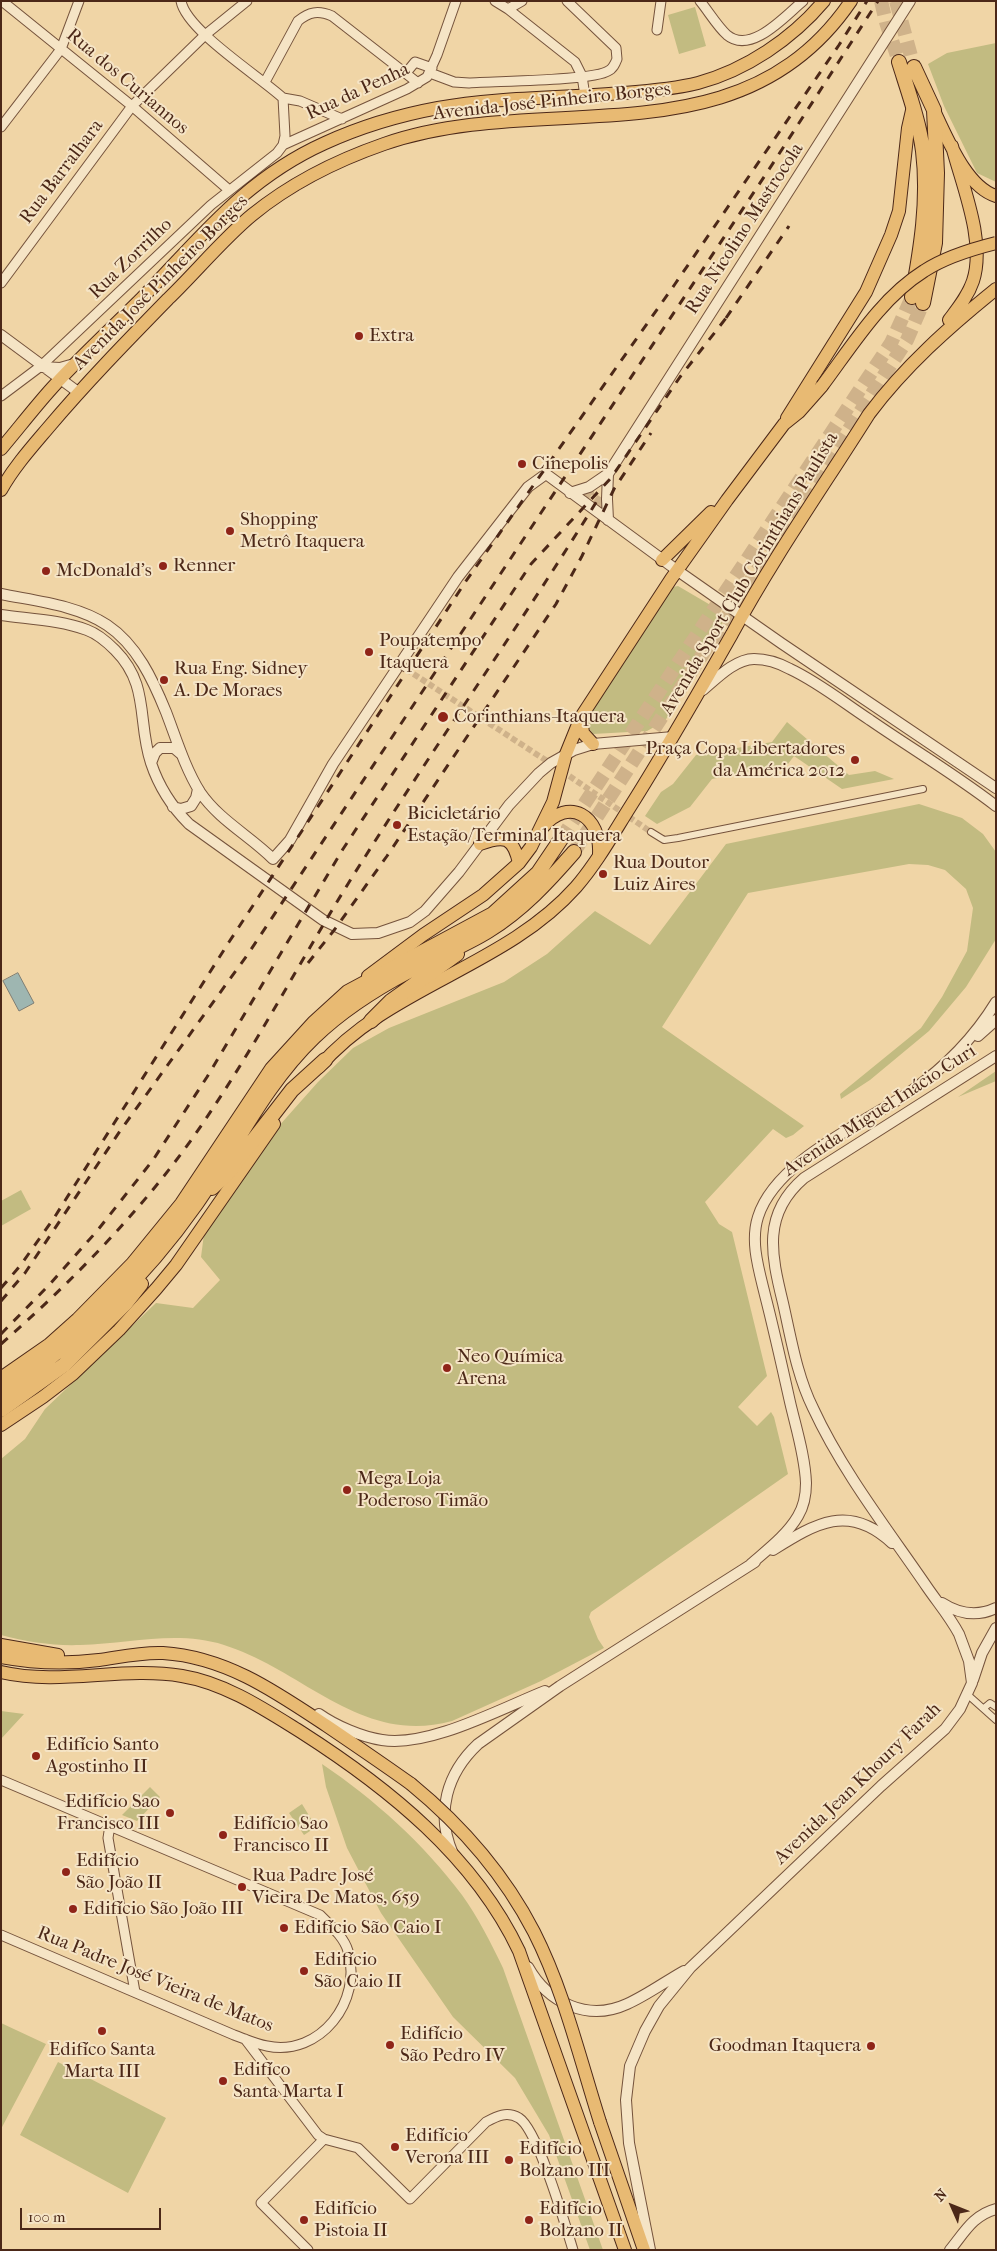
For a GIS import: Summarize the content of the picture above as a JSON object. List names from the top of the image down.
{
  "streets": {
    "main road": ["Avenida José Pinheiro Borges", "Avenida Sport Club Corinthians Paulista"],
    "street": [
      "Rua dos Curiannos",
      "Rua da Penha",
      "Rua Barralhara",
      "Rua Nicolino Mastrocola",
      "Rua Zorrilho",
      "Avenida Miguel Inácio Curi",
      "Avenida Jean Khoury Farah",
      "Rua Padre José Vieira de Matos"
    ]
  },
  "crossings": [
    ["Rua dos Curiannos", "Rua Barralhara"],
    ["Rua dos Curiannos", "Rua Zorrilho"],
    ["Rua da Penha", "Rua Zorrilho"],
    ["Avenida Miguel Inácio Curi", "Avenida Jean Khoury Farah"]
  ],
  "places": [
    "Extra",
    "Cinepolis",
    "Shopping Metrô Itaquera",
    "Renner",
    "McDonald's",
    "Poupatempo Itaquera",
    "Rua Eng. Sidney A. De Moraes",
    "Corinthians-Itaquera",
    "Praça Copa Libertadores da América 2012",
    "Bicicletário Estação/Terminal Itaquera",
    "Rua Doutor Luiz Aires",
    "Neo Química Arena",
    "Mega Loja Poderoso Timão",
    "Edifício Santo Agostinho II",
    "Edifício Sao Francisco III",
    "Edifício Sao Francisco II",
    "Edifício São João II",
    "Rua Padre José Vieira De Matos, 659",
    "Edifício São João III",
    "Edifício São Caio I",
    "Edifício São Caio II",
    "Edifíco Santa Marta III",
    "Edifício São Pedro IV",
    "Goodman Itaquera",
    "Edifíco Santa Marta I",
    "Edifício Verona III",
    "Edifício Bolzano III",
    "Edifício Pistoia II",
    "Edifício Bolzano II"
  ],
  "scale_bar": "100 m",
  "north": "top left"
}
